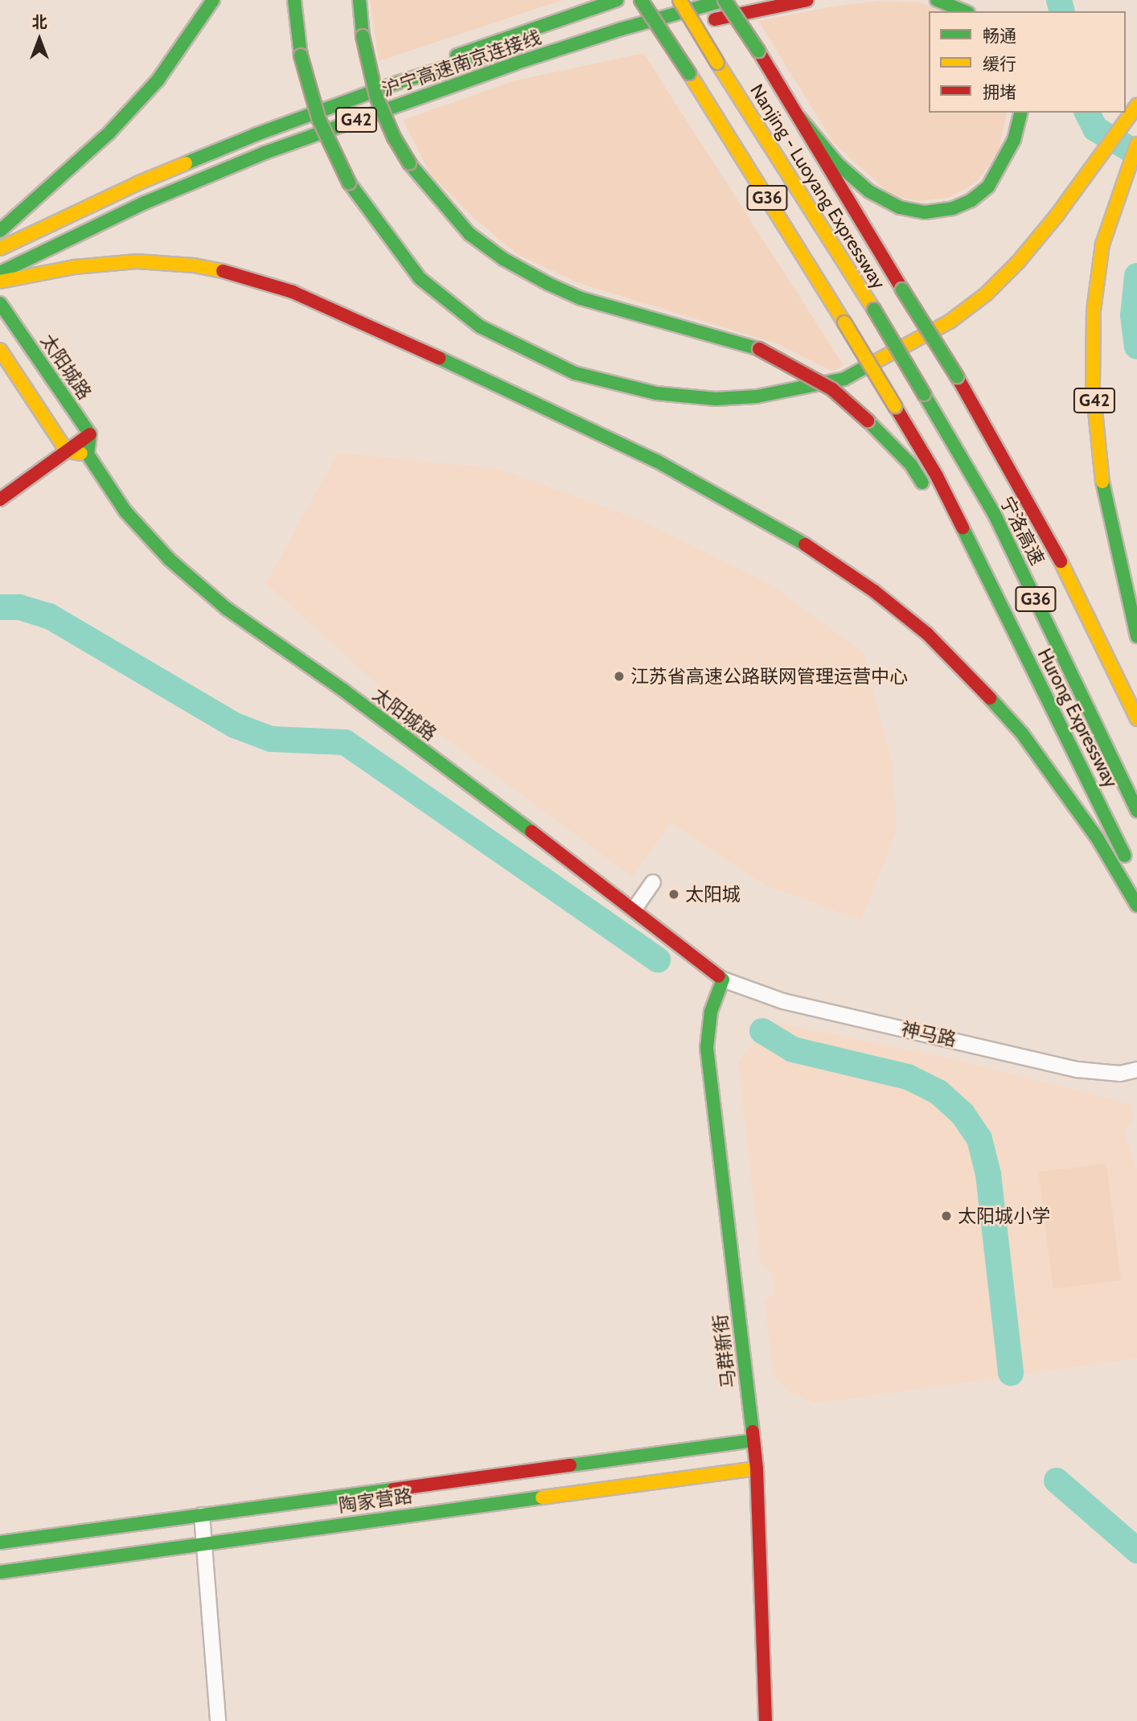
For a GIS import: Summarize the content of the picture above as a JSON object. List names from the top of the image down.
{
  "streets": {
    "main road": [
      "沪宁高速南京连接线",
      "G42",
      "Nanjing - Luoyang Expressway",
      "G36",
      "太阳城路",
      "宁洛高速",
      "Hurong Expressway",
      "马群新街",
      "陶家营路"
    ],
    "street": ["神马路"]
  },
  "crossings": [
    ["G42", "G36"],
    ["G42", "Hurong Expressway"],
    ["Nanjing - Luoyang Expressway", "宁洛高速"],
    ["G36", "Hurong Expressway"],
    ["太阳城路", "神马路"],
    ["太阳城路", "马群新街"],
    ["神马路", "马群新街"],
    ["马群新街", "陶家营路"]
  ],
  "places": ["江苏省高速公路联网管理运营中心", "太阳城", "太阳城小学"],
  "legend": ["畅通", "缓行", "拥堵"],
  "north": "top"
}
